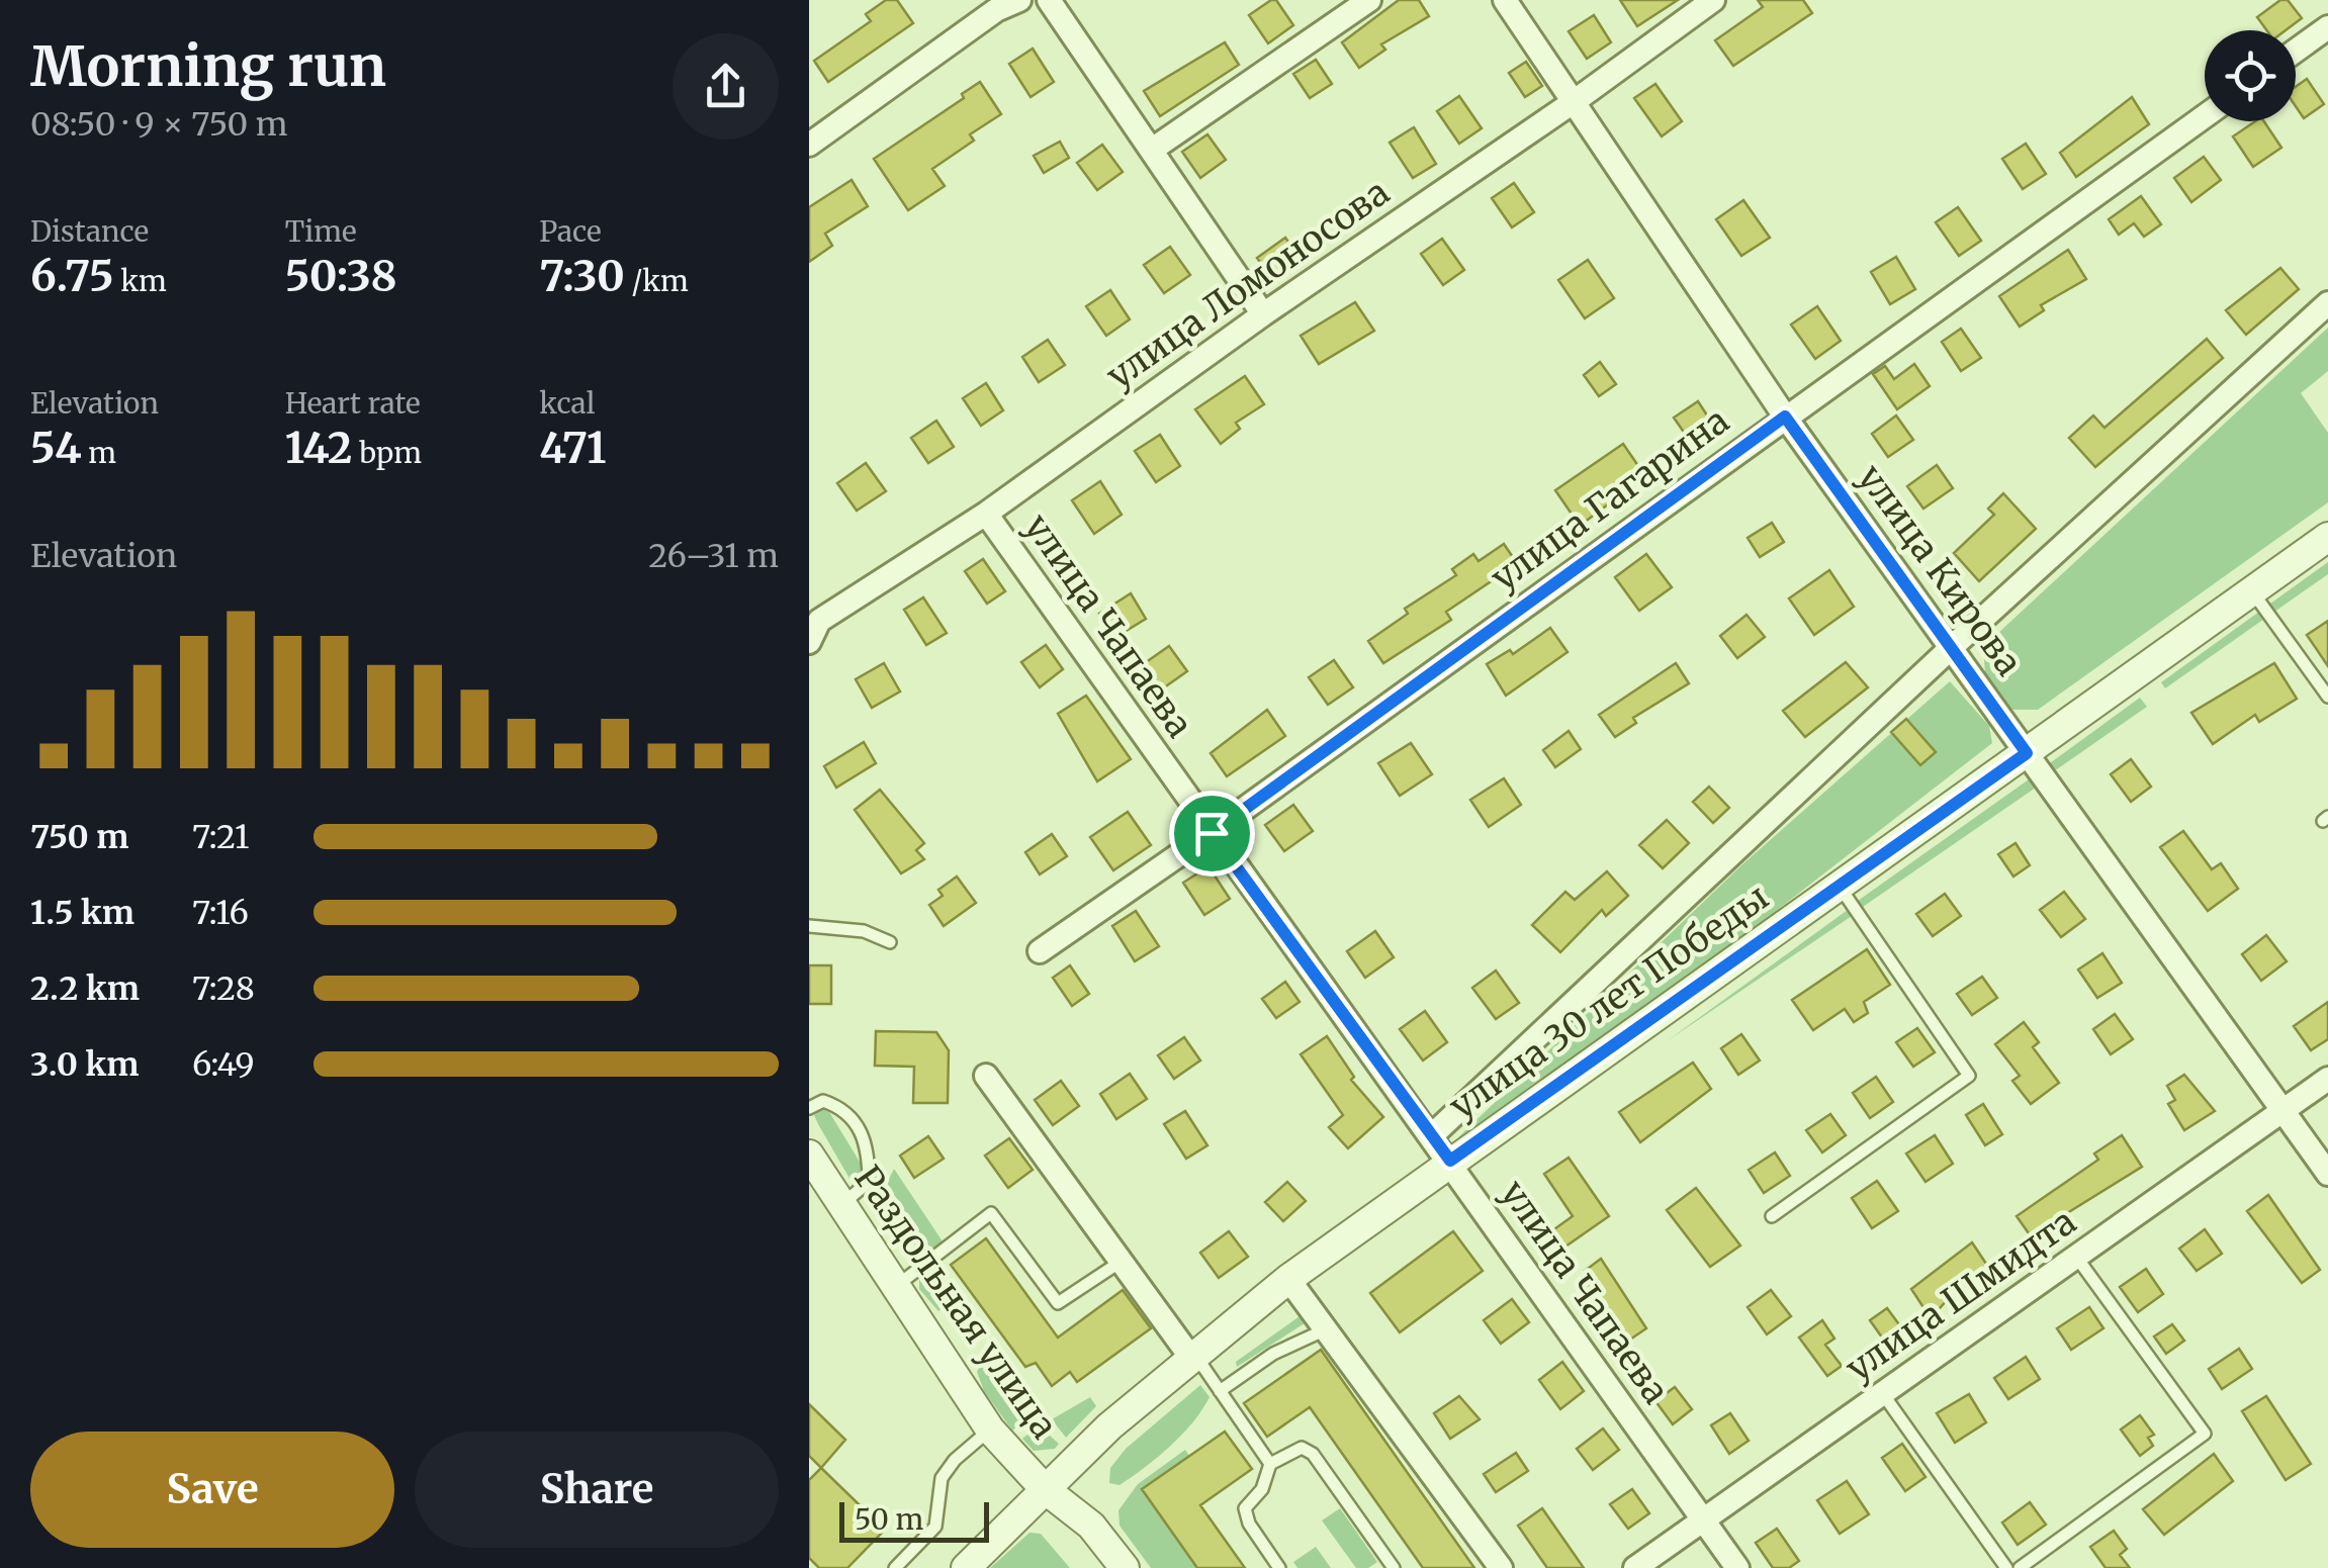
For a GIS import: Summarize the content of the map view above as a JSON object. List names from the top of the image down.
{
  "streets": {
    "street": [
      "улица Ломоносова",
      "улица Гагарина",
      "улица Кирова",
      "улица Чапаева",
      "улица 30 лет Победы",
      "улица Шмидта",
      "Раздольная улица"
    ]
  },
  "crossings": [
    ["улица Ломоносова", "улица Кирова"],
    ["улица Ломоносова", "улица Чапаева"],
    ["улица Гагарина", "улица Кирова"],
    ["улица Гагарина", "улица Чапаева"],
    ["улица Кирова", "улица 30 лет Победы"],
    ["улица Кирова", "улица Шмидта"],
    ["улица Чапаева", "улица 30 лет Победы"],
    ["улица Чапаева", "улица Шмидта"],
    ["улица 30 лет Победы", "Раздольная улица"]
  ],
  "scale_bar": "50 m",
  "page": {
    "heading": ["Morning run", "08:50 · 9 × 750 m"],
    "stats": [
      ["Distance", "6.75 km"],
      ["Time", "50:38"],
      ["Pace", "7:30 /km"],
      ["Elevation", "54 m"],
      ["Heart rate", "142 bpm"],
      ["kcal", "471"]
    ],
    "chart": ["Elevation", "26–31 m"],
    "list": [
      {
        "name": "750 m",
        "note": "7:21"
      },
      {
        "name": "1.5 km",
        "note": "7:16"
      },
      {
        "name": "2.2 km",
        "note": "7:28"
      },
      {
        "name": "3.0 km",
        "note": "6:49"
      }
    ],
    "buttons": ["Save", "Share"],
    "scale": "50 m"
  }
}
